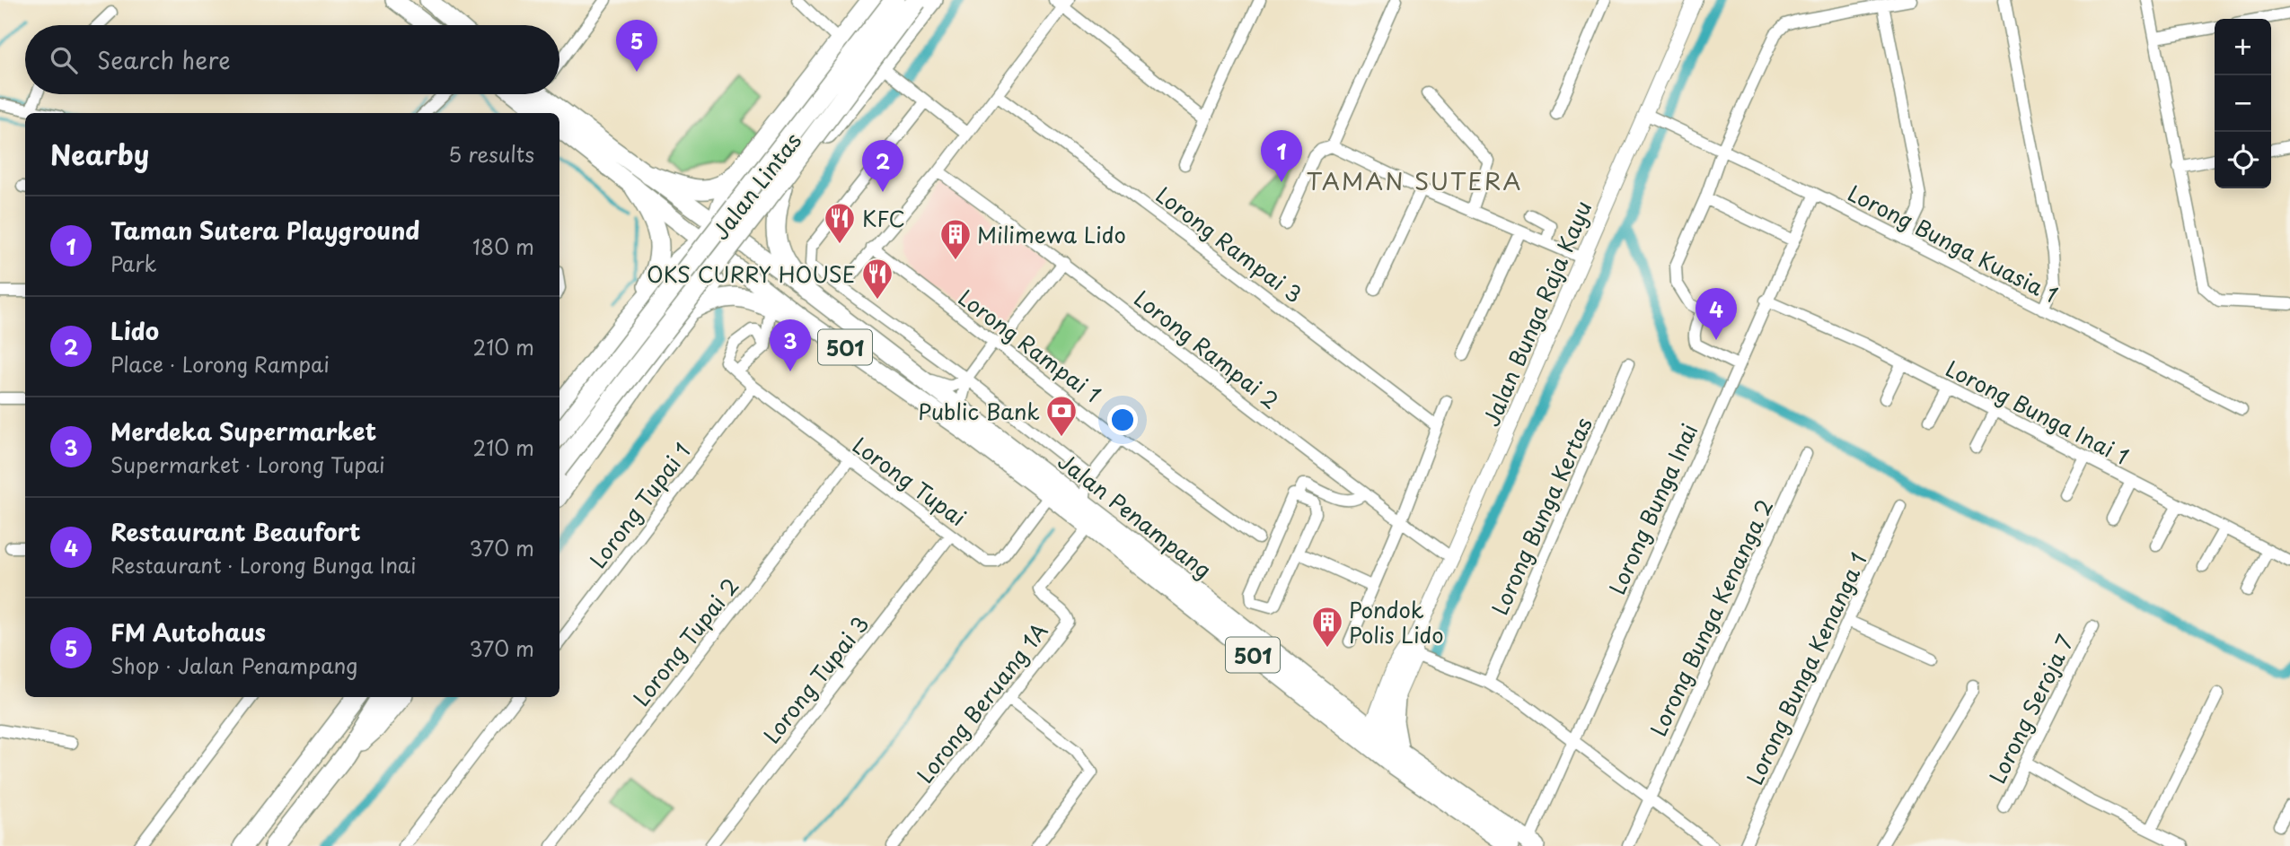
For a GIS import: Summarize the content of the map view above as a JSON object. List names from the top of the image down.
{
  "streets": {
    "highway": ["Jalan Lintas"],
    "main road": ["501", "Jalan Penampang"],
    "street": [
      "Lorong Bunga Kuasia 1",
      "Lorong Rampai 3",
      "Jalan Bunga Raja Kayu",
      "Lorong Rampai 1",
      "Lorong Rampai 2",
      "Lorong Bunga Inai 1",
      "Lorong Tupai",
      "Lorong Tupai 1",
      "Lorong Bunga Inai",
      "Lorong Bunga Kertas",
      "Lorong Bunga Kenanga 2",
      "Lorong Tupai 2",
      "Lorong Bunga Kenanga 1",
      "Lorong Tupai 3",
      "Lorong Beruang 1A",
      "Lorong Seroja 7"
    ]
  },
  "crossings": [
    ["Jalan Lintas", "Jalan Penampang"],
    ["Lorong Bunga Kuasia 1", "Jalan Bunga Raja Kayu"],
    ["Lorong Bunga Kuasia 1", "Lorong Bunga Inai"],
    ["Jalan Bunga Raja Kayu", "Lorong Rampai 2"],
    ["Jalan Bunga Raja Kayu", "Jalan Penampang"],
    ["Lorong Bunga Inai 1", "Lorong Bunga Inai"],
    ["Lorong Tupai", "Lorong Tupai 1"],
    ["Lorong Tupai", "Jalan Penampang"],
    ["Lorong Tupai", "Lorong Tupai 2"],
    ["Lorong Tupai", "Lorong Tupai 3"],
    ["Lorong Bunga Inai", "Jalan Penampang"],
    ["Jalan Penampang", "Lorong Beruang 1A"]
  ],
  "districts": ["TAMAN SUTERA"],
  "places": {
    "restaurant": ["KFC", "OKS CURRY HOUSE"],
    "building": ["Milimewa Lido", "Pondok Polis Lido"],
    "bank": ["Public Bank"]
  },
  "page": {
    "map_buttons": ["+", "−"],
    "pins": [
      "5",
      "1",
      "2",
      "4",
      "3"
    ],
    "search": "Search here",
    "heading": ["Nearby", "5 results"],
    "list": [
      {
        "mark": "1",
        "name": "Taman Sutera Playground",
        "note": "Park",
        "value": "180 m"
      },
      {
        "mark": "2",
        "name": "Lido",
        "note": "Place · Lorong Rampai",
        "value": "210 m"
      },
      {
        "mark": "3",
        "name": "Merdeka Supermarket",
        "note": "Supermarket · Lorong Tupai",
        "value": "210 m"
      },
      {
        "mark": "4",
        "name": "Restaurant Beaufort",
        "note": "Restaurant · Lorong Bunga Inai",
        "value": "370 m"
      },
      {
        "mark": "5",
        "name": "FM Autohaus",
        "note": "Shop · Jalan Penampang",
        "value": "370 m"
      }
    ]
  }
}
